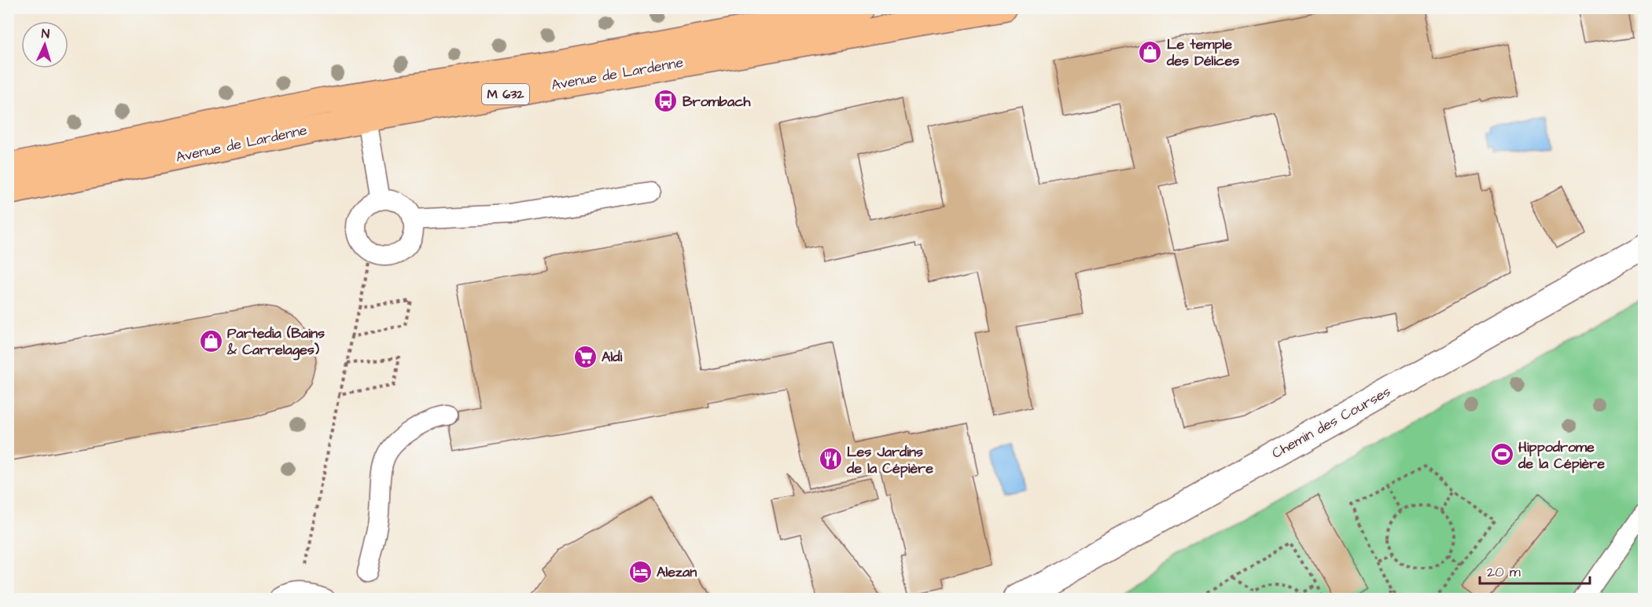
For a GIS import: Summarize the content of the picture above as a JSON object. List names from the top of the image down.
{
  "streets": {
    "main road": ["Avenue de Lardenne", "M 632"],
    "street": ["Chemin des Courses"]
  },
  "places": {
    "shop": ["Le temple des Délices", "Partedia (Bains & Carrelages)"],
    "bus stop": ["Brombach"],
    "supermarket": ["Aldi"],
    "sports": ["Hippodrome de la Cépière"],
    "restaurant": ["Les Jardins de la Cépière"],
    "hotel": ["Alezan"]
  },
  "scale_bar": "20 m",
  "north": "top"
}
